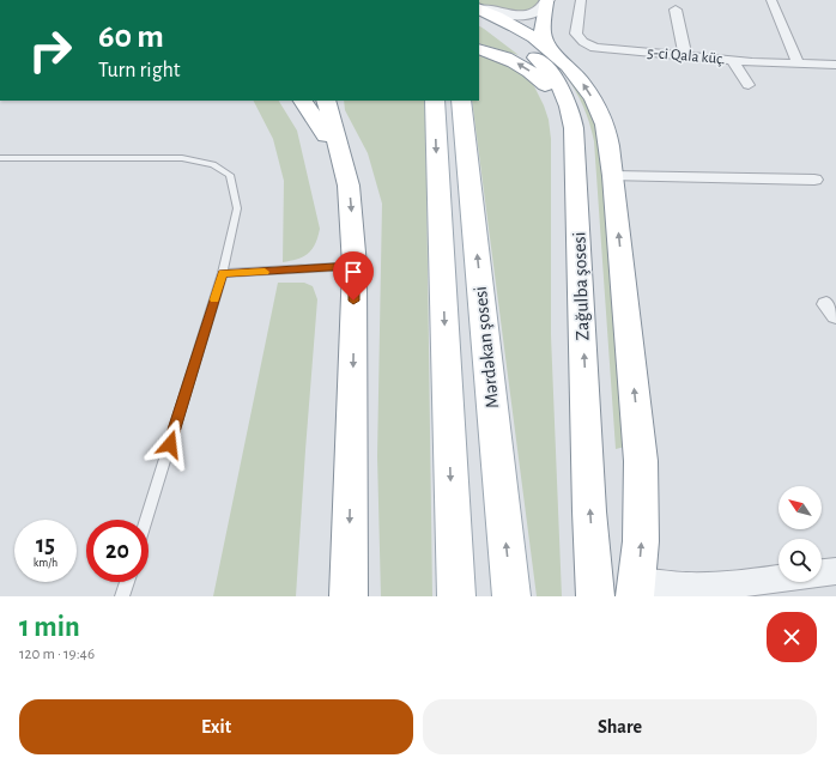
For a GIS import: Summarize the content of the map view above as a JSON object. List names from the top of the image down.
{
  "streets": {
    "main road": ["Zağulba şosesi", "Mərdəkan şosesi"],
    "street": ["5-ci Qala küç."]
  },
  "north": "top left",
  "page": {
    "turn": ["60 m", "Turn right"],
    "speed": "15 km/h",
    "limit": "20",
    "heading": ["1 min", "120 m · 19:46"],
    "buttons": ["Exit", "Share"]
  }
}
